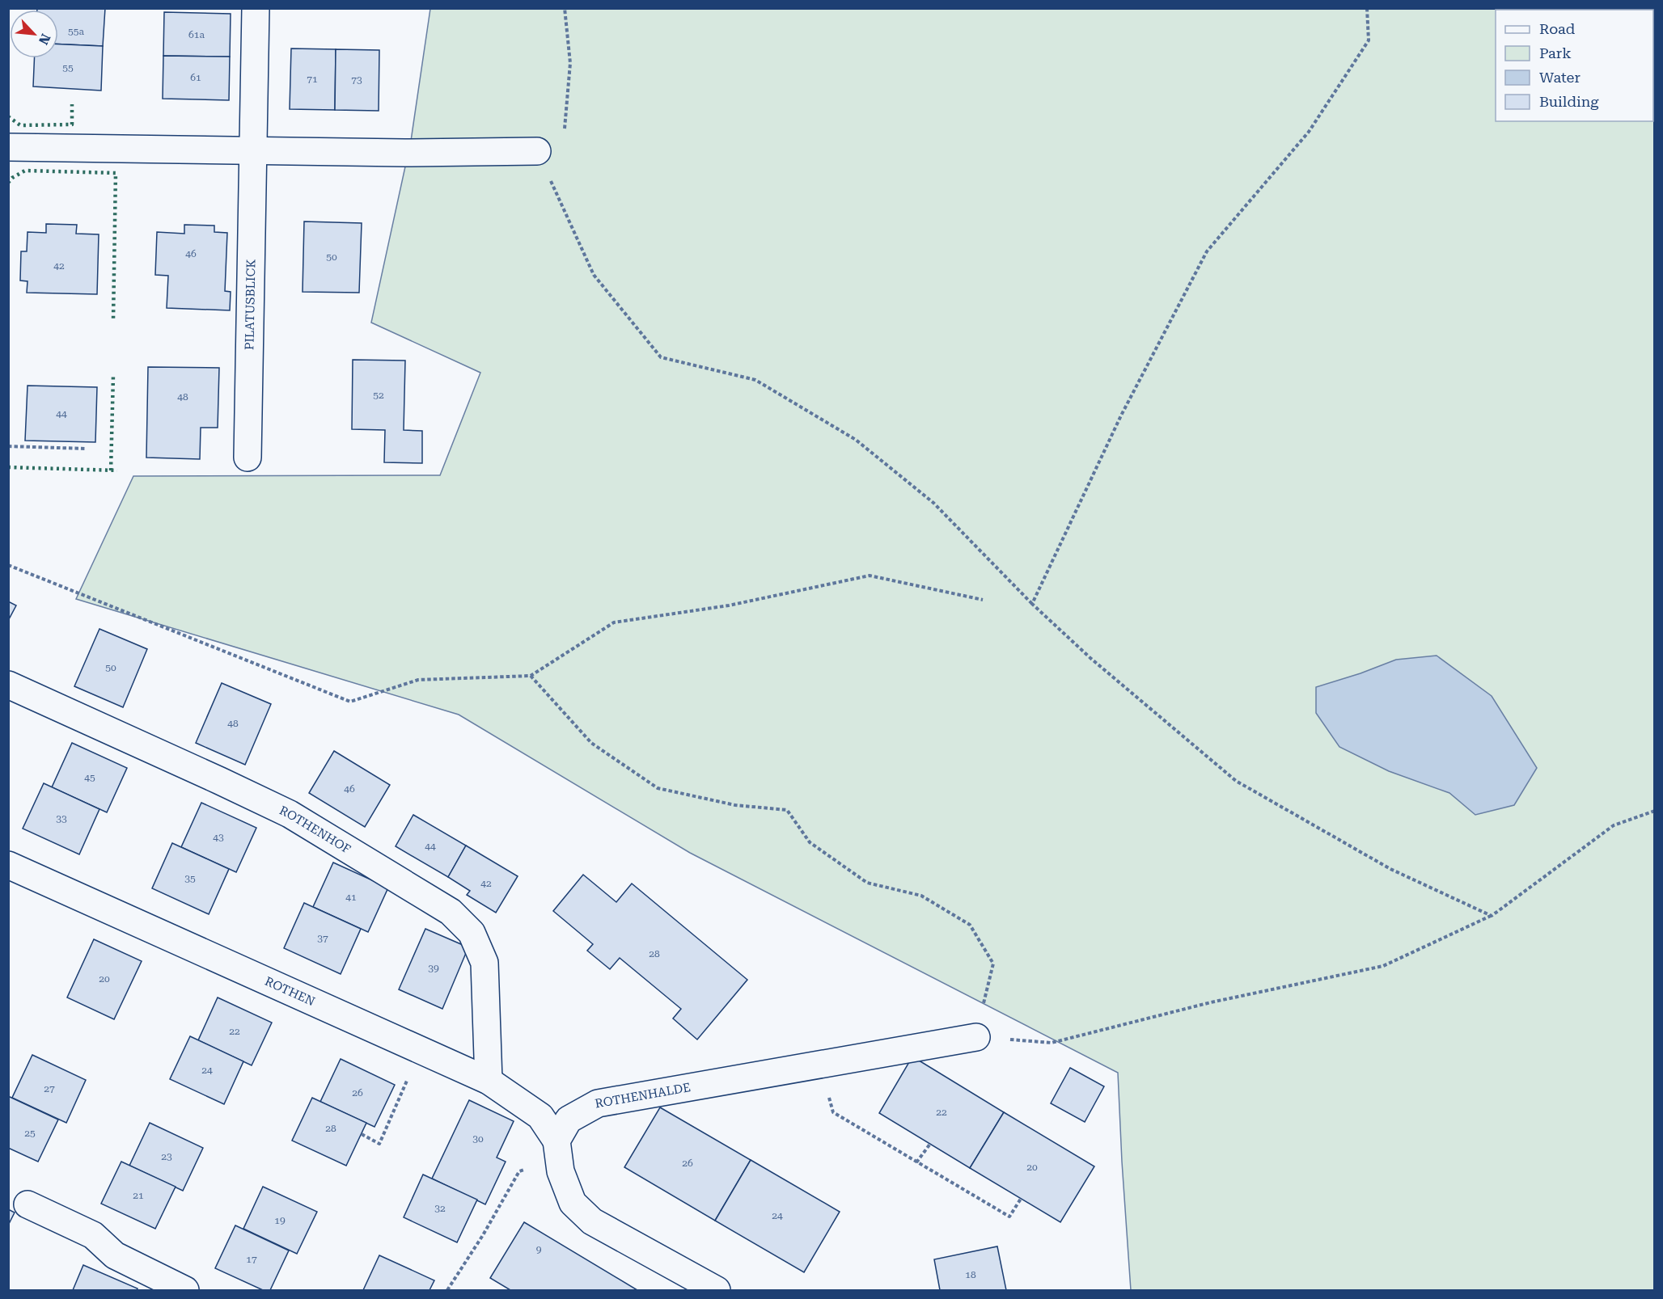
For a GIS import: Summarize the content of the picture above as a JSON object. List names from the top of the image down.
{
  "streets": {
    "street": [
      "PILATUSBLICK",
      "ROTHENHOF",
      "ROTHEN",
      "ROTHENHALDE"
    ]
  },
  "crossings": [
    ["ROTHENHOF", "ROTHEN"],
    ["ROTHEN", "ROTHENHALDE"]
  ],
  "house_numbers": [
    "55a",
    "61a",
    "55",
    "61",
    "71",
    "73",
    "46",
    "50",
    "42",
    "52",
    "48",
    "44",
    "50",
    "48",
    "45",
    "46",
    "33",
    "43",
    "44",
    "35",
    "42",
    "41",
    "37",
    "28",
    "39",
    "20",
    "22",
    "24",
    "27",
    "26",
    "22",
    "28",
    "25",
    "30",
    "23",
    "26",
    "20",
    "21",
    "32",
    "24",
    "19",
    "9",
    "17",
    "18"
  ],
  "legend": [
    "Road",
    "Park",
    "Water",
    "Building"
  ],
  "north": "bottom right"
}
